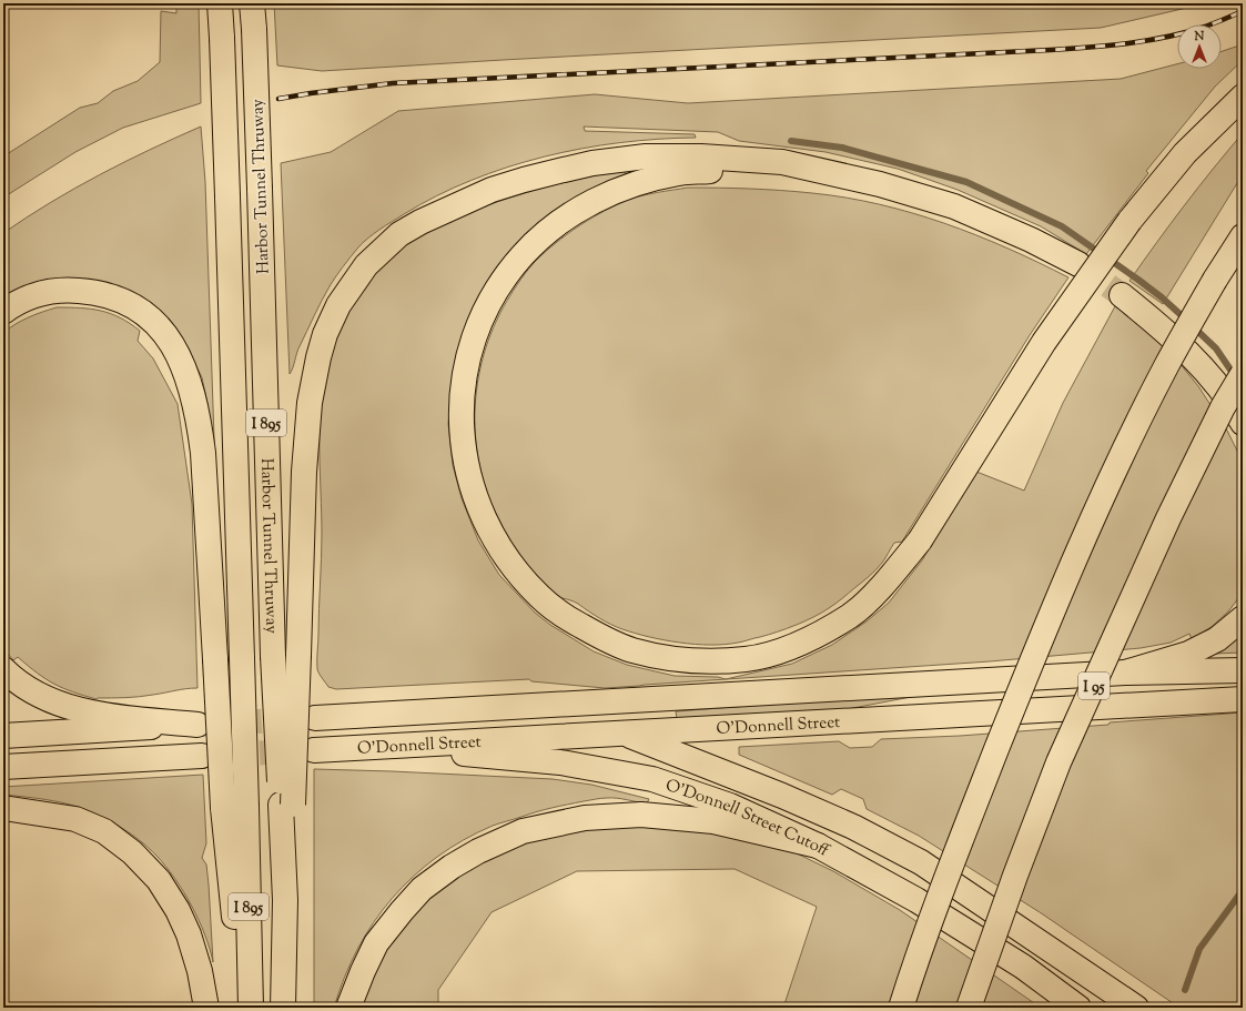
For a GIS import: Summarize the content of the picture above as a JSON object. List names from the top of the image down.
{
  "streets": {
    "main road": [
      "Harbor Tunnel Thruway",
      "I 895",
      "I 95",
      "O'Donnell Street",
      "O'Donnell Street Cutoff"
    ]
  },
  "crossings": [
    ["Harbor Tunnel Thruway", "I 895"],
    ["O'Donnell Street", "O'Donnell Street Cutoff"]
  ],
  "north": "top"
}
